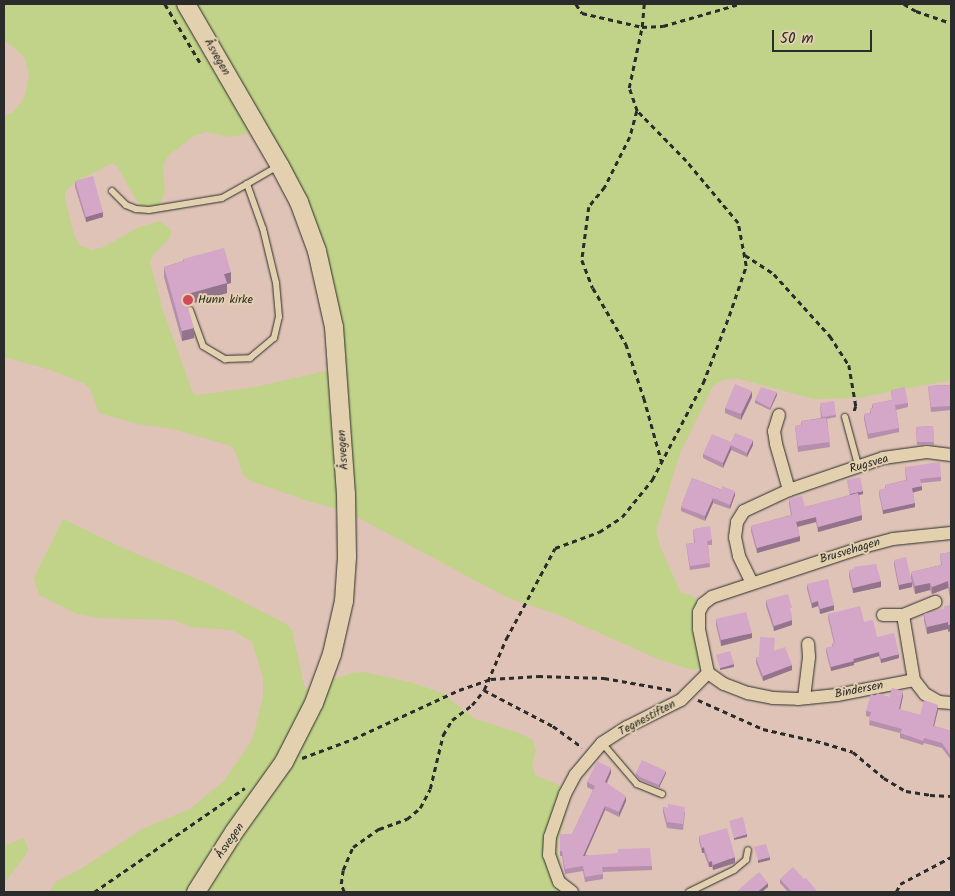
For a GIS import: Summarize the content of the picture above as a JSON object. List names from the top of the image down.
{
  "streets": {
    "main road": ["Åsvegen"],
    "street": [
      "Rugsvea",
      "Brusvehagen",
      "Bindersen",
      "Tegnestiften"
    ]
  },
  "crossings": [
    ["Rugsvea", "Brusvehagen"],
    ["Bindersen", "Tegnestiften"]
  ],
  "places": ["Hunn kirke"],
  "scale_bar": "50 m"
}
